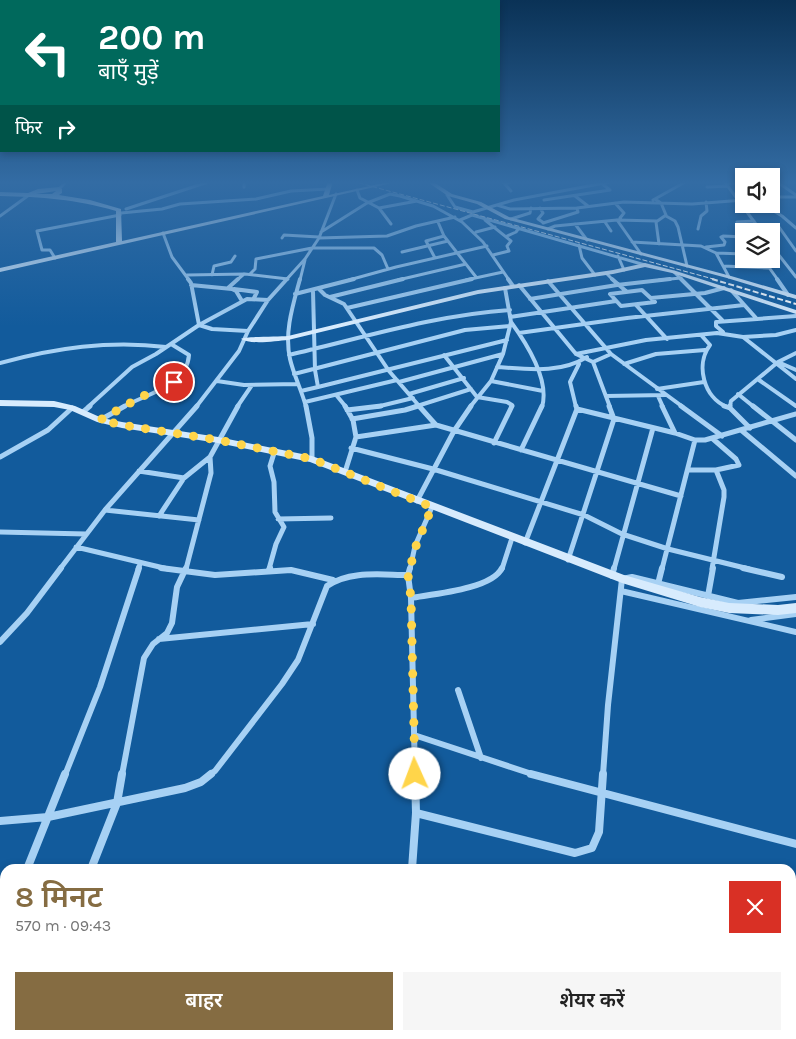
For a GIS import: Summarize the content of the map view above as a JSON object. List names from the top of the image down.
{
  "page": {
    "turn": ["200 m", "बाएँ मुड़ें"],
    "then": "फिर",
    "heading": ["8 मिनट", "570 m · 09:43"],
    "buttons": ["बाहर", "शेयर करें"]
  }
}
